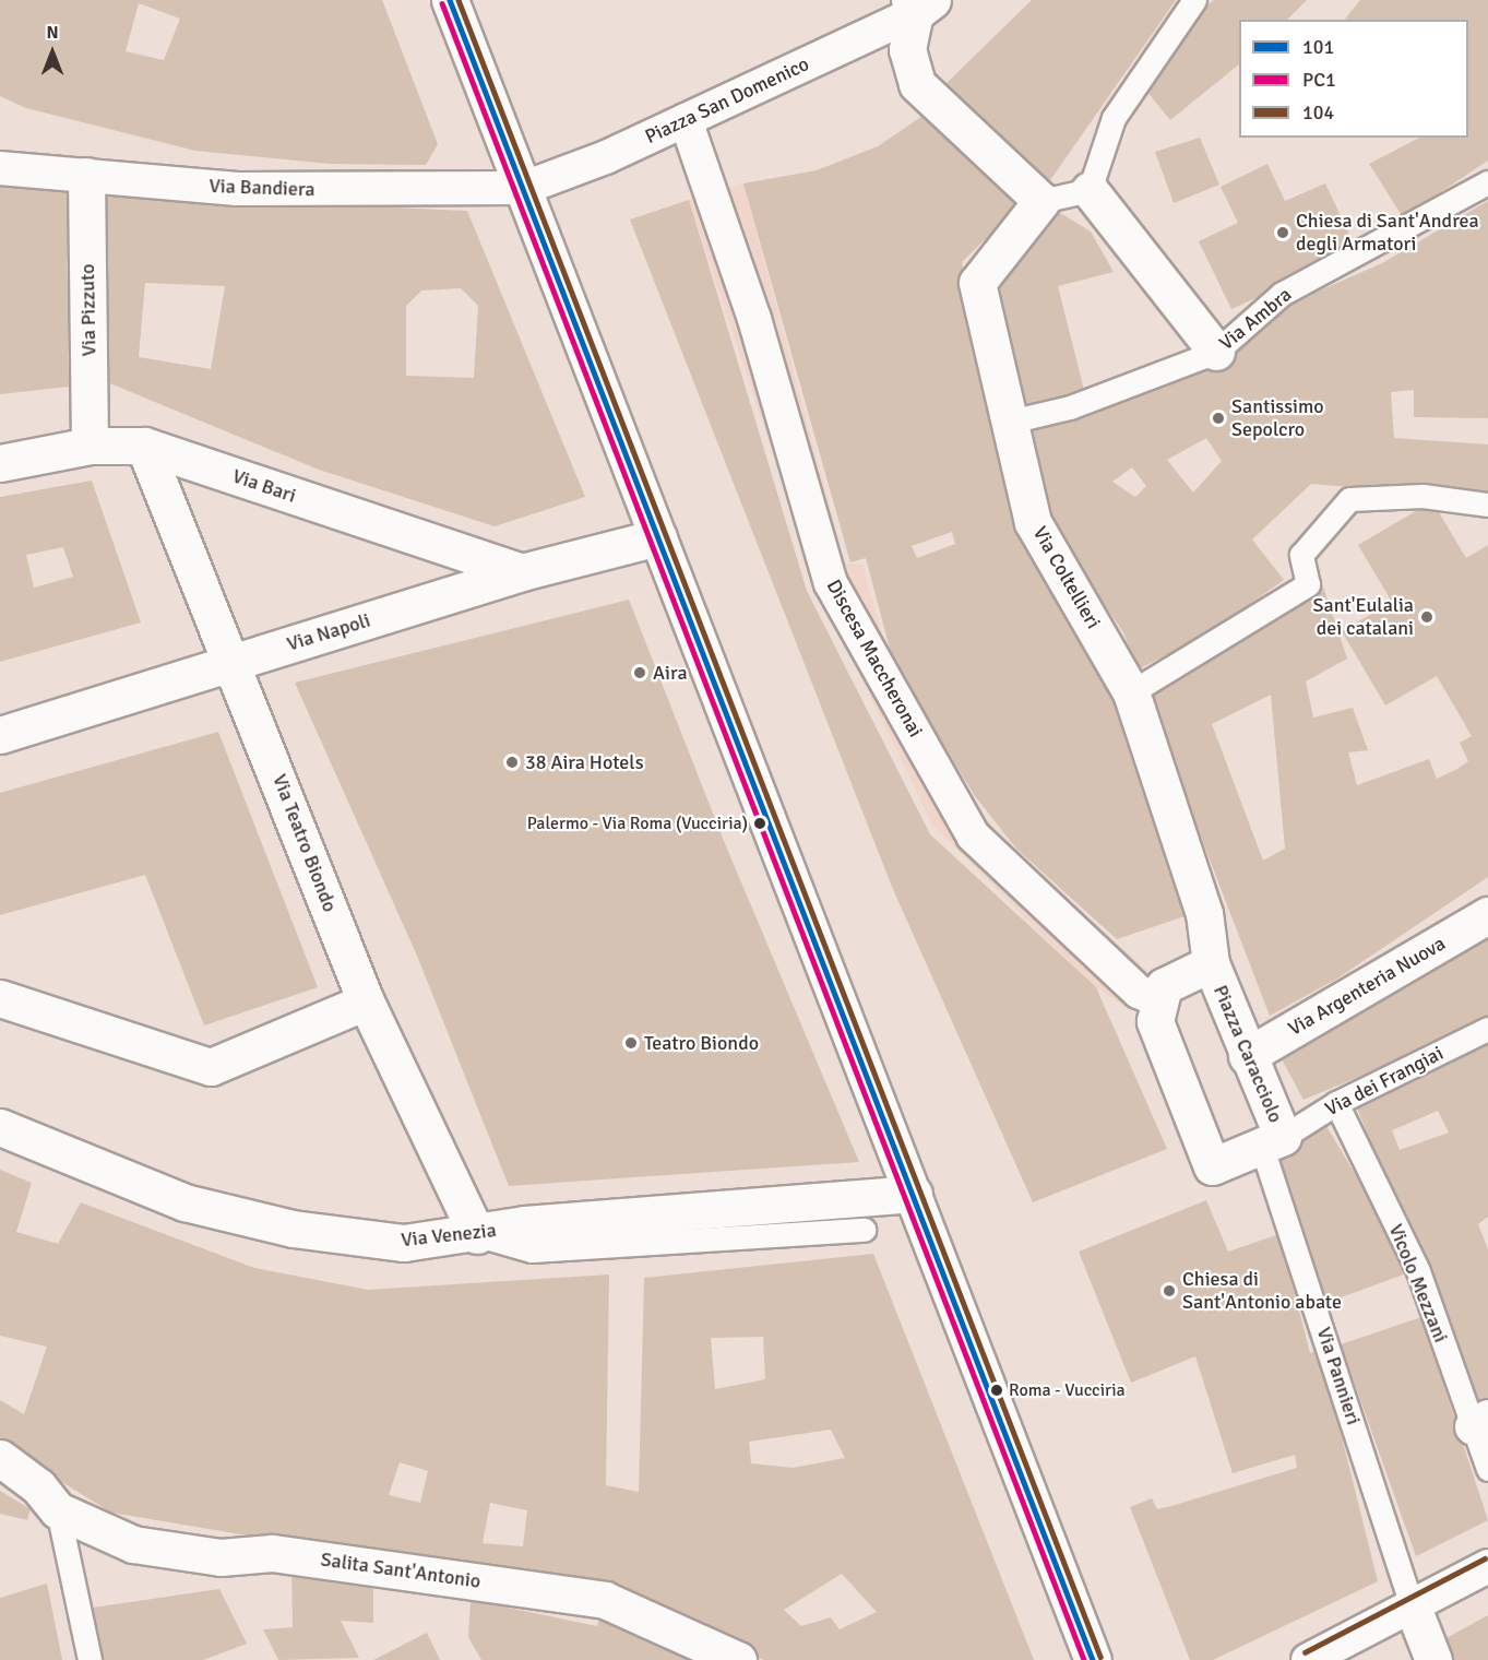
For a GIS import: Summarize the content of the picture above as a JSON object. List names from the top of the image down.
{
  "streets": {
    "street": [
      "Piazza San Domenico",
      "Via Bandiera",
      "Via Pizzuto",
      "Via Bari",
      "Via Coltellieri",
      "Via Napoli",
      "Discesa Maccheronai",
      "Via Teatro Biondo",
      "Via Argenteria Nuova",
      "Piazza Caracciolo",
      "Via Venezia",
      "Salita Sant'Antonio"
    ],
    "lane": [
      "Via Ambra",
      "Via dei Frangiai",
      "Vicolo Mezzani",
      "Via Pannieri"
    ]
  },
  "crossings": [
    ["Piazza San Domenico", "Via Bandiera"],
    ["Piazza San Domenico", "Discesa Maccheronai"],
    ["Via Bandiera", "Via Pizzuto"],
    ["Via Pizzuto", "Via Bari"],
    ["Via Ambra", "Via Coltellieri"],
    ["Via Bari", "Via Napoli"],
    ["Via Bari", "Via Teatro Biondo"],
    ["Via Coltellieri", "Piazza Caracciolo"],
    ["Via Napoli", "Via Teatro Biondo"],
    ["Discesa Maccheronai", "Piazza Caracciolo"],
    ["Via Teatro Biondo", "Via Venezia"],
    ["Via Argenteria Nuova", "Piazza Caracciolo"],
    ["Piazza Caracciolo", "Via dei Frangiai"],
    ["Piazza Caracciolo", "Via Pannieri"],
    ["Via dei Frangiai", "Vicolo Mezzani"],
    ["Via dei Frangiai", "Via Pannieri"]
  ],
  "places": [
    "Chiesa di Sant'Andrea degli Armatori",
    "Santissimo Sepolcro",
    "Sant'Eulalia dei catalani",
    "Aira",
    "38 Aira Hotels",
    "Palermo - Via Roma (Vucciria)",
    "Teatro Biondo",
    "Chiesa di Sant'Antonio abate",
    "Roma - Vucciria"
  ],
  "lines": ["transit line 101", "transit line 104", "transit line PC1"],
  "legend": ["101", "PC1", "104"],
  "north": "top"
}
